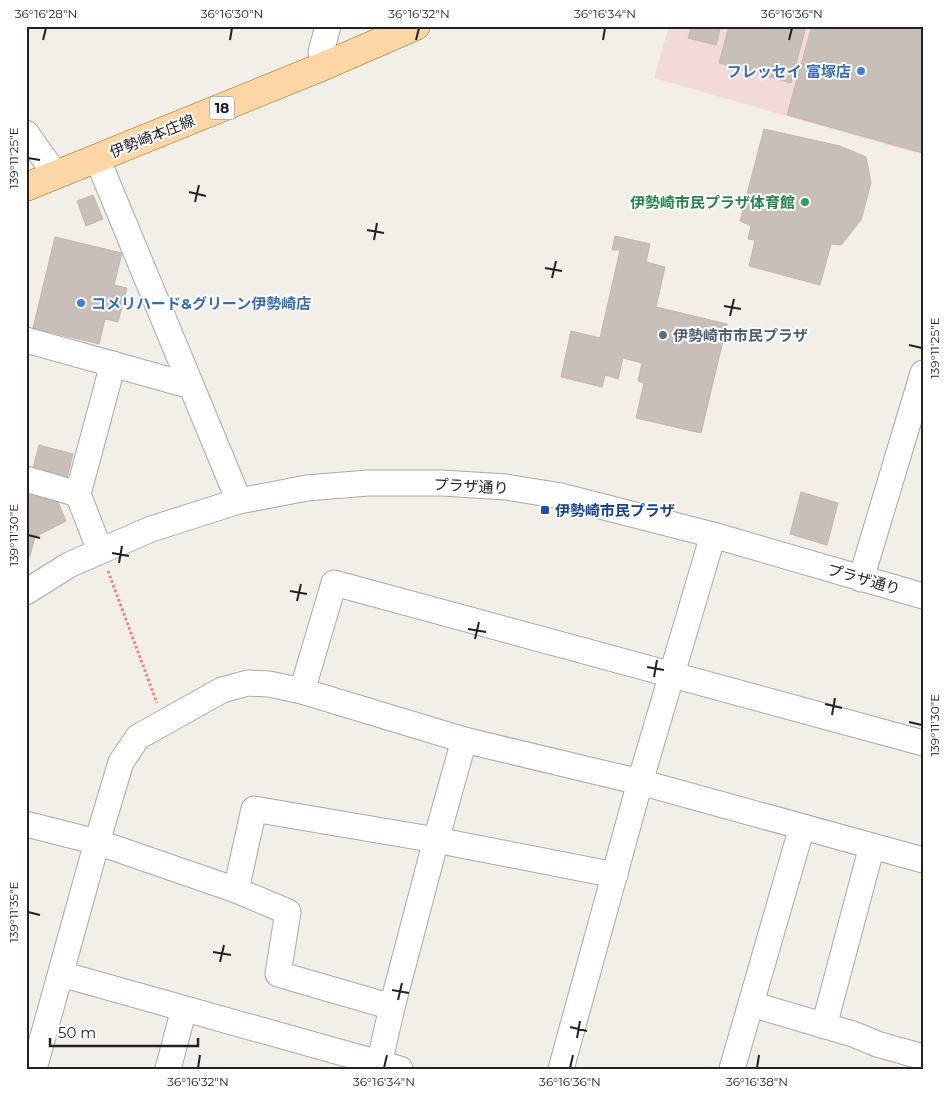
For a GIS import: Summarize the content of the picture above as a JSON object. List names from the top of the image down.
{
  "streets": {
    "main road": ["18", "伊勢崎本庄線"],
    "street": ["プラザ通り"]
  },
  "places": {
    "other": [
      "フレッセイ 富塚店",
      "伊勢崎市民プラザ体育館",
      "コメリハード&グリーン伊勢崎店",
      "伊勢崎市市民プラザ"
    ],
    "transit": ["伊勢崎市民プラザ"]
  },
  "scale_bar": "50 m",
  "coordinates": [
    "36°16'28\"N",
    "36°16'30\"N",
    "36°16'32\"N",
    "36°16'34\"N",
    "36°16'36\"N",
    "139°11'25\"E",
    "139°11'30\"E",
    "139°11'35\"E",
    "36°16'38\"N"
  ]
}
